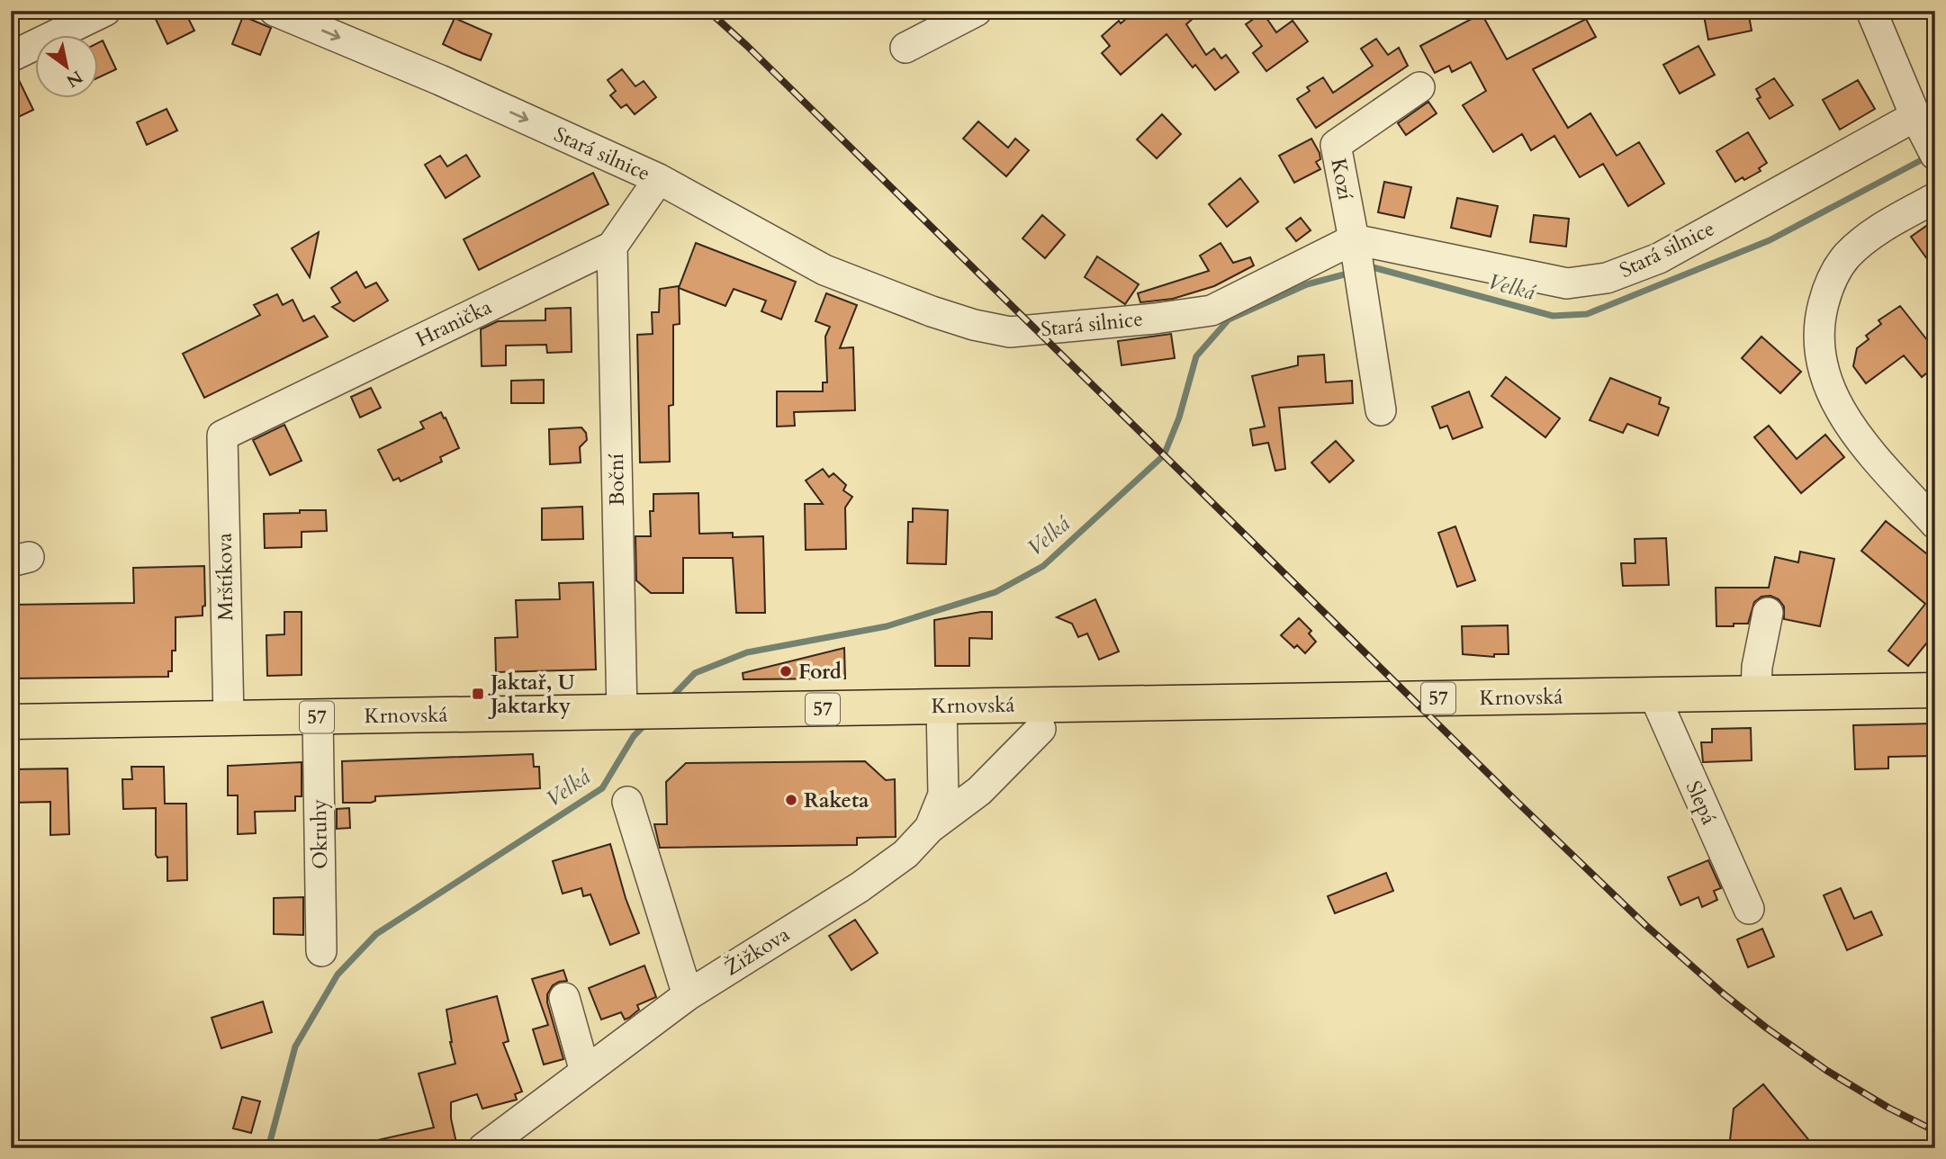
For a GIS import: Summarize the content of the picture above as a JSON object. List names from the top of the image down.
{
  "streets": {
    "main road": ["Krnovská", "57"],
    "street": [
      "Stará silnice",
      "Kozí",
      "Hranička",
      "Boční",
      "Mrštíkova",
      "Slepá",
      "Okruhy",
      "Žižkova"
    ]
  },
  "crossings": [
    ["Stará silnice", "Kozí"],
    ["Stará silnice", "Hranička"],
    ["Hranička", "Boční"],
    ["Hranička", "Mrštíkova"],
    ["Boční", "Krnovská"],
    ["Mrštíkova", "Krnovská"],
    ["Krnovská", "Slepá"],
    ["Krnovská", "Okruhy"],
    ["Krnovská", "Žižkova"]
  ],
  "water": ["Velká"],
  "places": {
    "other": ["Ford", "Raketa"],
    "transit": ["Jaktař, U Jaktarky"]
  },
  "north": "bottom right"
}
